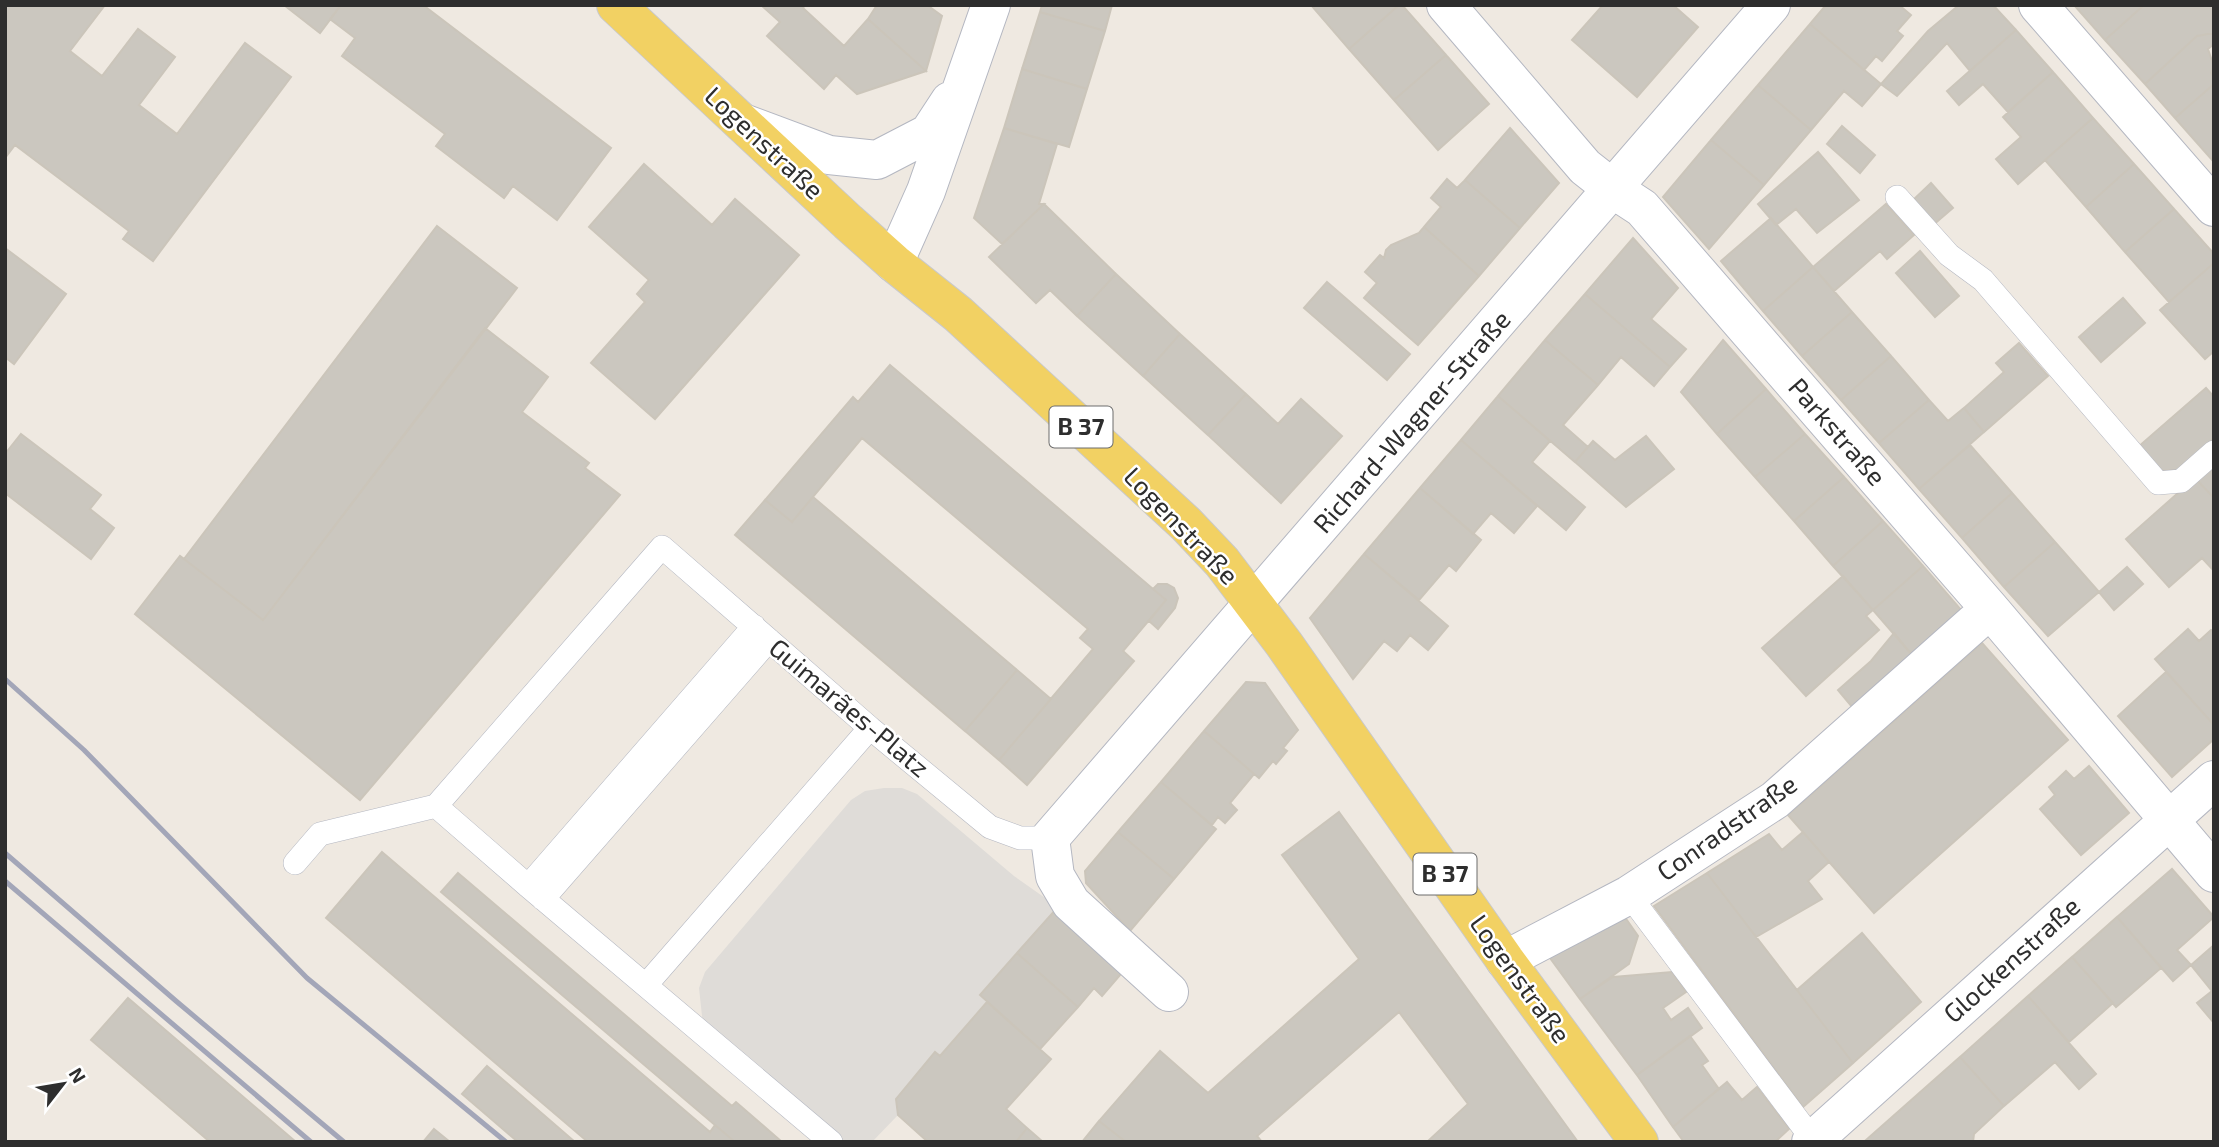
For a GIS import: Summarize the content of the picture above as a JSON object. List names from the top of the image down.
{
  "streets": {
    "main road": ["Logenstraße", "B 37"],
    "street": [
      "Richard-Wagner-Straße",
      "Parkstraße",
      "Conradstraße",
      "Glockenstraße"
    ],
    "lane": ["Guimarães-Platz"]
  },
  "crossings": [
    ["Logenstraße", "Richard-Wagner-Straße"],
    ["Logenstraße", "Conradstraße"],
    ["Richard-Wagner-Straße", "Parkstraße"],
    ["Richard-Wagner-Straße", "Guimarães-Platz"],
    ["Parkstraße", "Conradstraße"],
    ["Parkstraße", "Glockenstraße"]
  ],
  "north": "top right"
}
